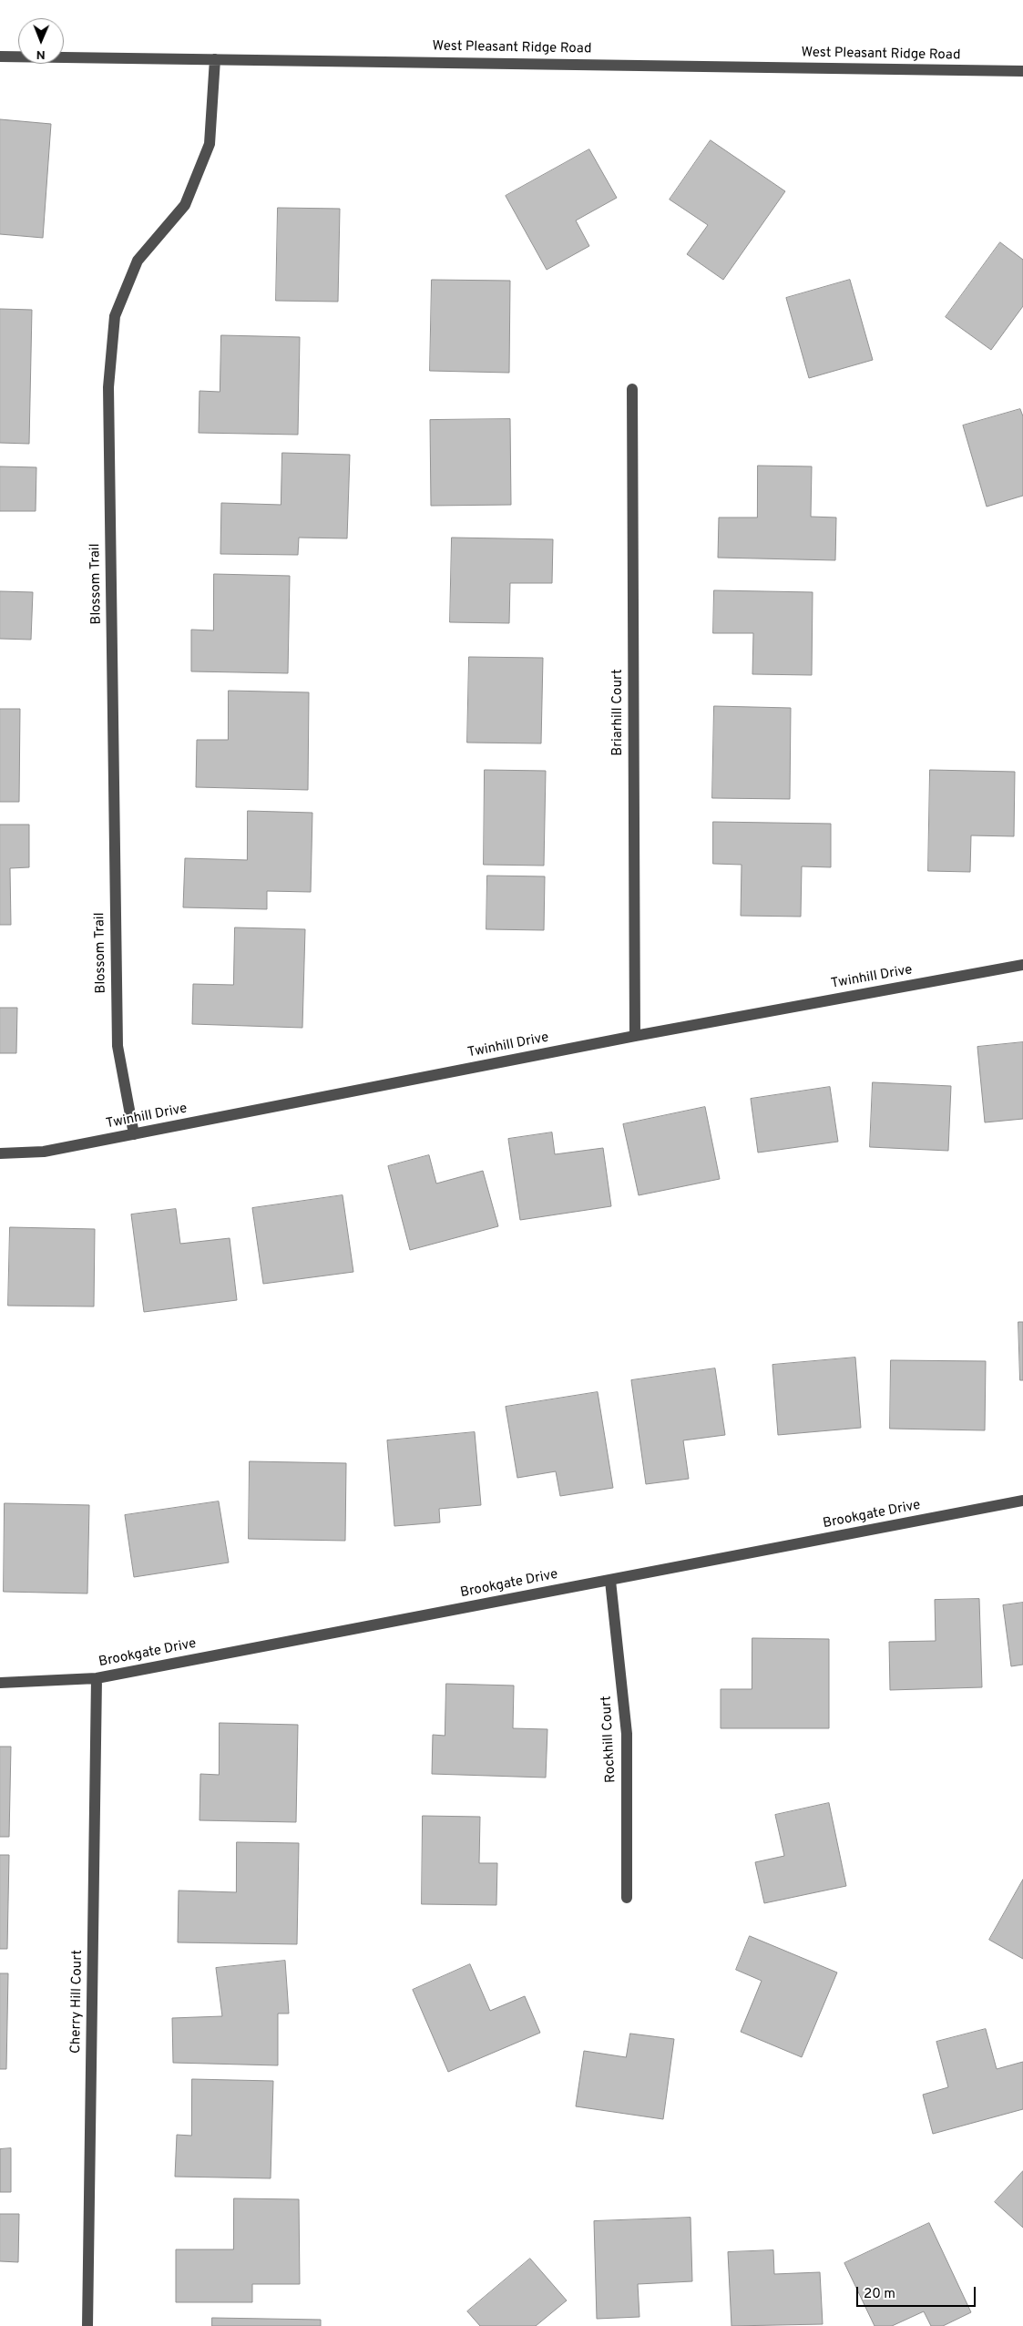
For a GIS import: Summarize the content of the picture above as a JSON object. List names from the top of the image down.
{
  "streets": {
    "street": [
      "West Pleasant Ridge Road",
      "Blossom Trail",
      "Briarhill Court",
      "Twinhill Drive",
      "Brookgate Drive",
      "Rockhill Court",
      "Cherry Hill Court"
    ]
  },
  "crossings": [
    ["West Pleasant Ridge Road", "Blossom Trail"],
    ["Blossom Trail", "Twinhill Drive"],
    ["Briarhill Court", "Twinhill Drive"],
    ["Brookgate Drive", "Rockhill Court"],
    ["Brookgate Drive", "Cherry Hill Court"]
  ],
  "scale_bar": "20 m",
  "north": "bottom"
}
